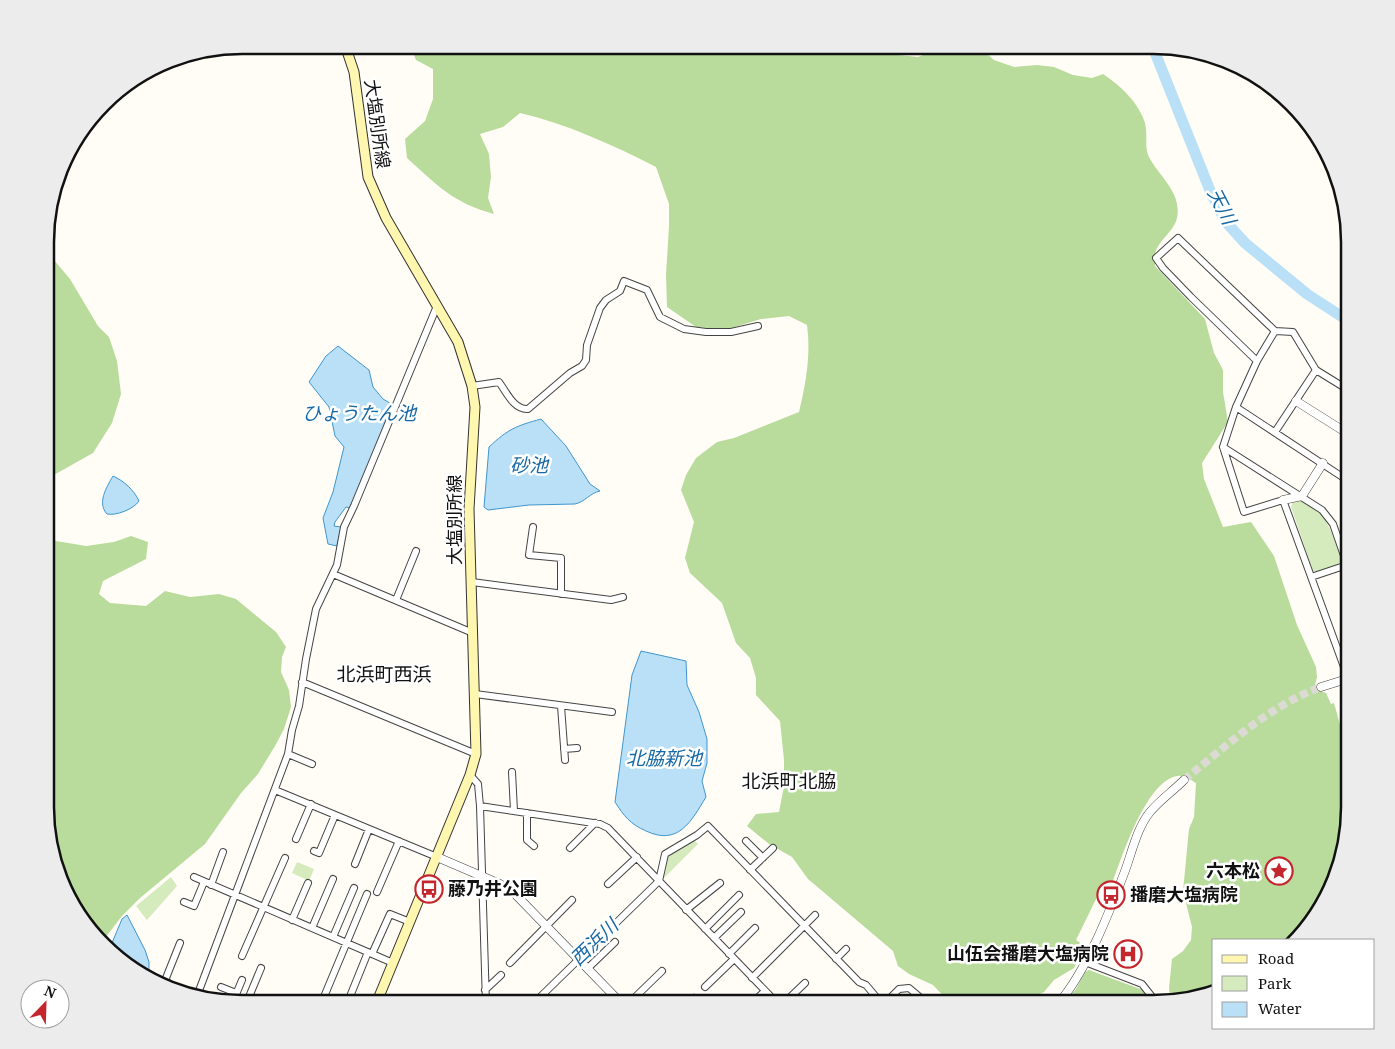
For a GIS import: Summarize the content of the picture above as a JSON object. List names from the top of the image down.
{
  "streets": {
    "main road": ["大塩別所線"]
  },
  "districts": ["北浜町西浜", "北浜町北脇"],
  "water": [
    "天川",
    "ひょうたん池",
    "砂池",
    "北脇新池",
    "西浜川"
  ],
  "places": {
    "place": ["六本松"],
    "bus stop": ["藤乃井公園", "播磨大塩病院"],
    "hospital": ["山伍会播磨大塩病院"]
  },
  "legend": ["Road", "Park", "Water"],
  "north": "top right"
}
